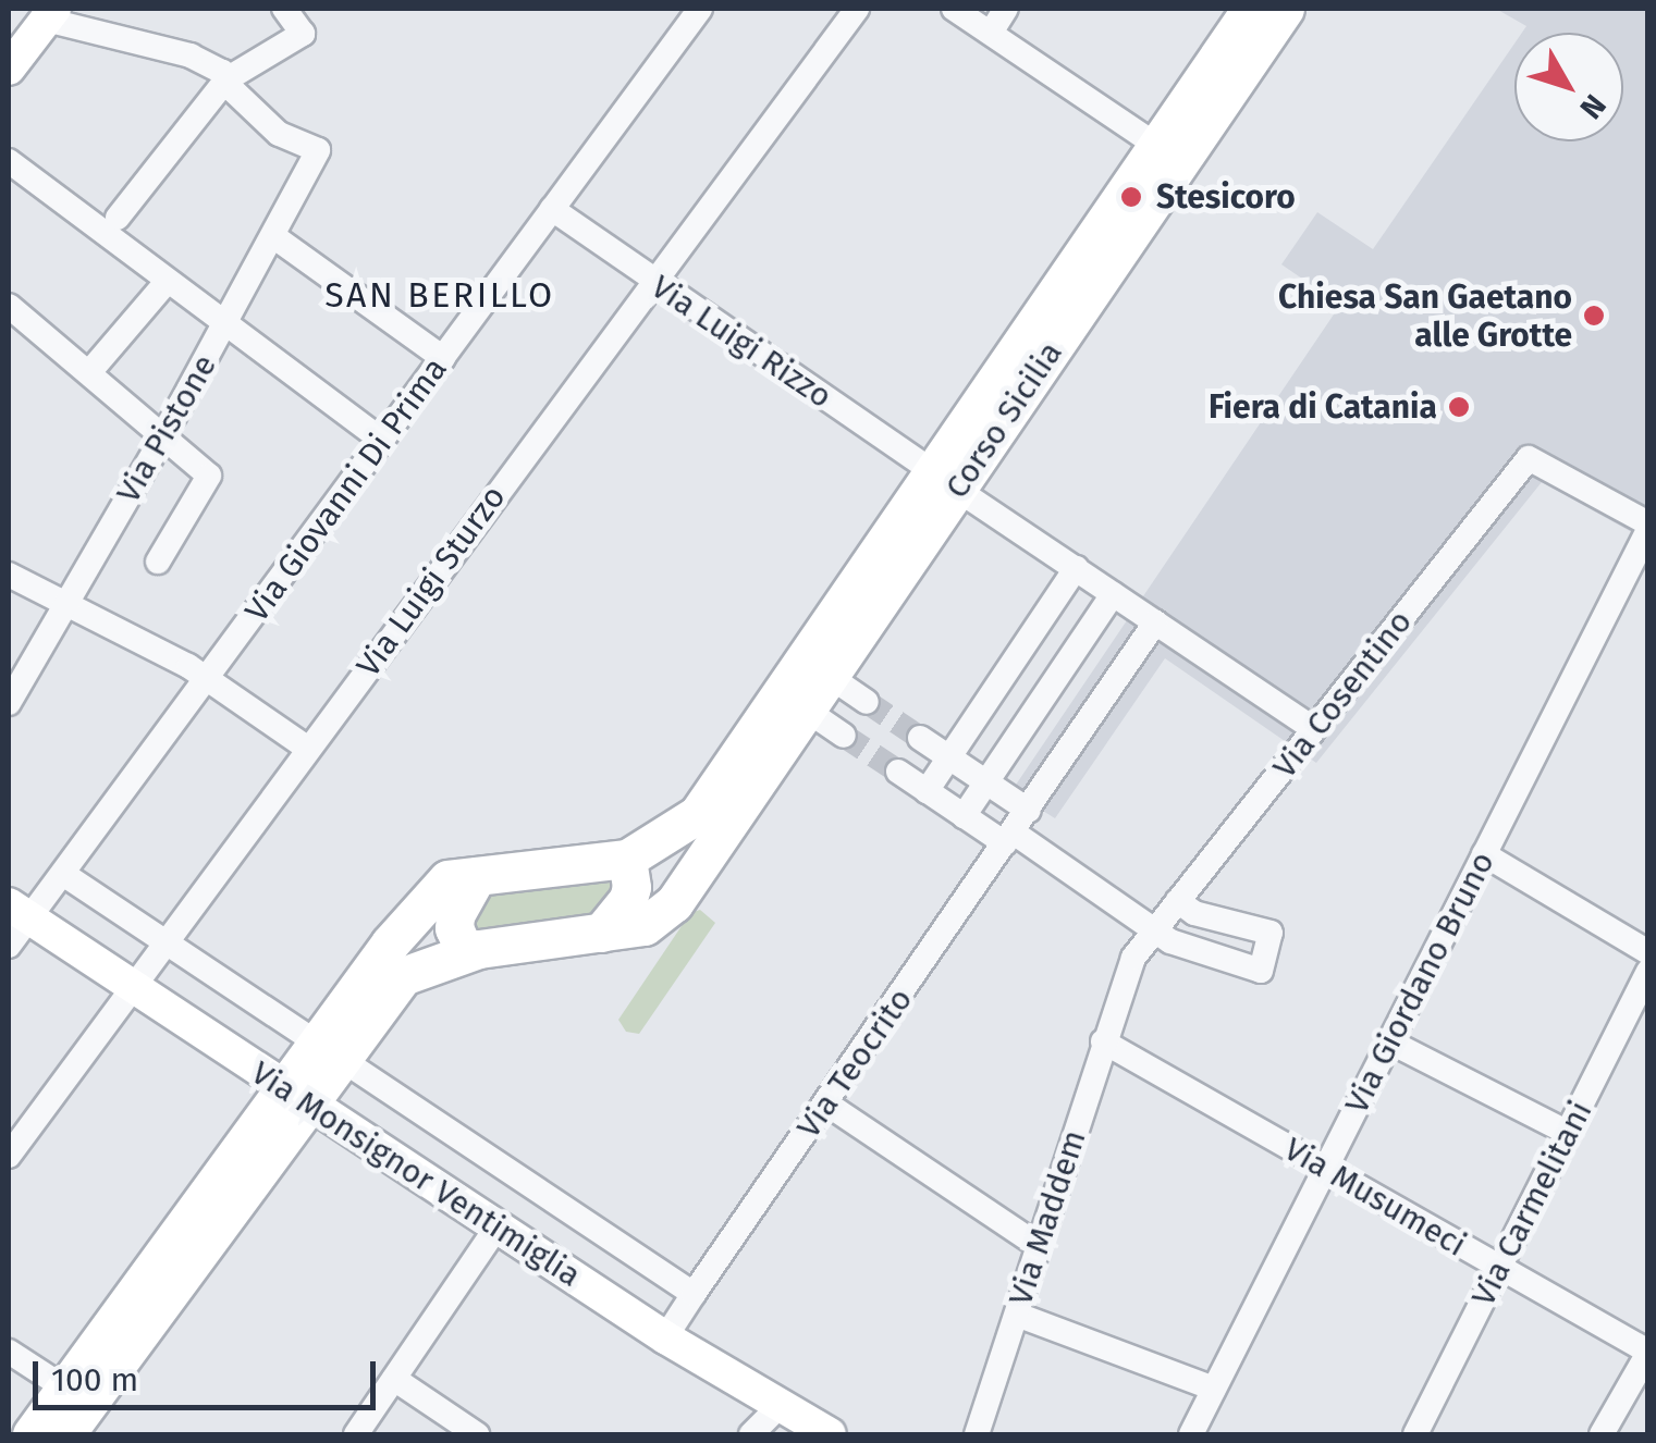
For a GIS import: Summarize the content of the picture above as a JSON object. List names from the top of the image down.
{
  "streets": {
    "main road": ["Corso Sicilia", "Via Monsignor Ventimiglia"],
    "street": [
      "Via Luigi Rizzo",
      "Via Pistone",
      "Via Giovanni Di Prima",
      "Via Luigi Sturzo",
      "Via Cosentino",
      "Via Giordano Bruno",
      "Via Teocrito",
      "Via Musumeci",
      "Via Carmelitani",
      "Via Maddem"
    ]
  },
  "crossings": [
    ["Via Luigi Rizzo", "Corso Sicilia"],
    ["Via Luigi Rizzo", "Via Giovanni Di Prima"],
    ["Via Luigi Rizzo", "Via Luigi Sturzo"],
    ["Via Luigi Rizzo", "Via Cosentino"],
    ["Via Luigi Rizzo", "Via Teocrito"],
    ["Via Giovanni Di Prima", "Via Monsignor Ventimiglia"],
    ["Via Luigi Sturzo", "Via Monsignor Ventimiglia"],
    ["Via Cosentino", "Via Giordano Bruno"],
    ["Via Cosentino", "Via Maddem"],
    ["Via Giordano Bruno", "Via Musumeci"],
    ["Via Teocrito", "Via Monsignor Ventimiglia"],
    ["Via Musumeci", "Via Carmelitani"],
    ["Via Musumeci", "Via Maddem"]
  ],
  "districts": ["SAN BERILLO"],
  "places": ["Stesicoro", "Chiesa San Gaetano alle Grotte", "Fiera di Catania"],
  "scale_bar": "100 m",
  "north": "bottom right"
}
